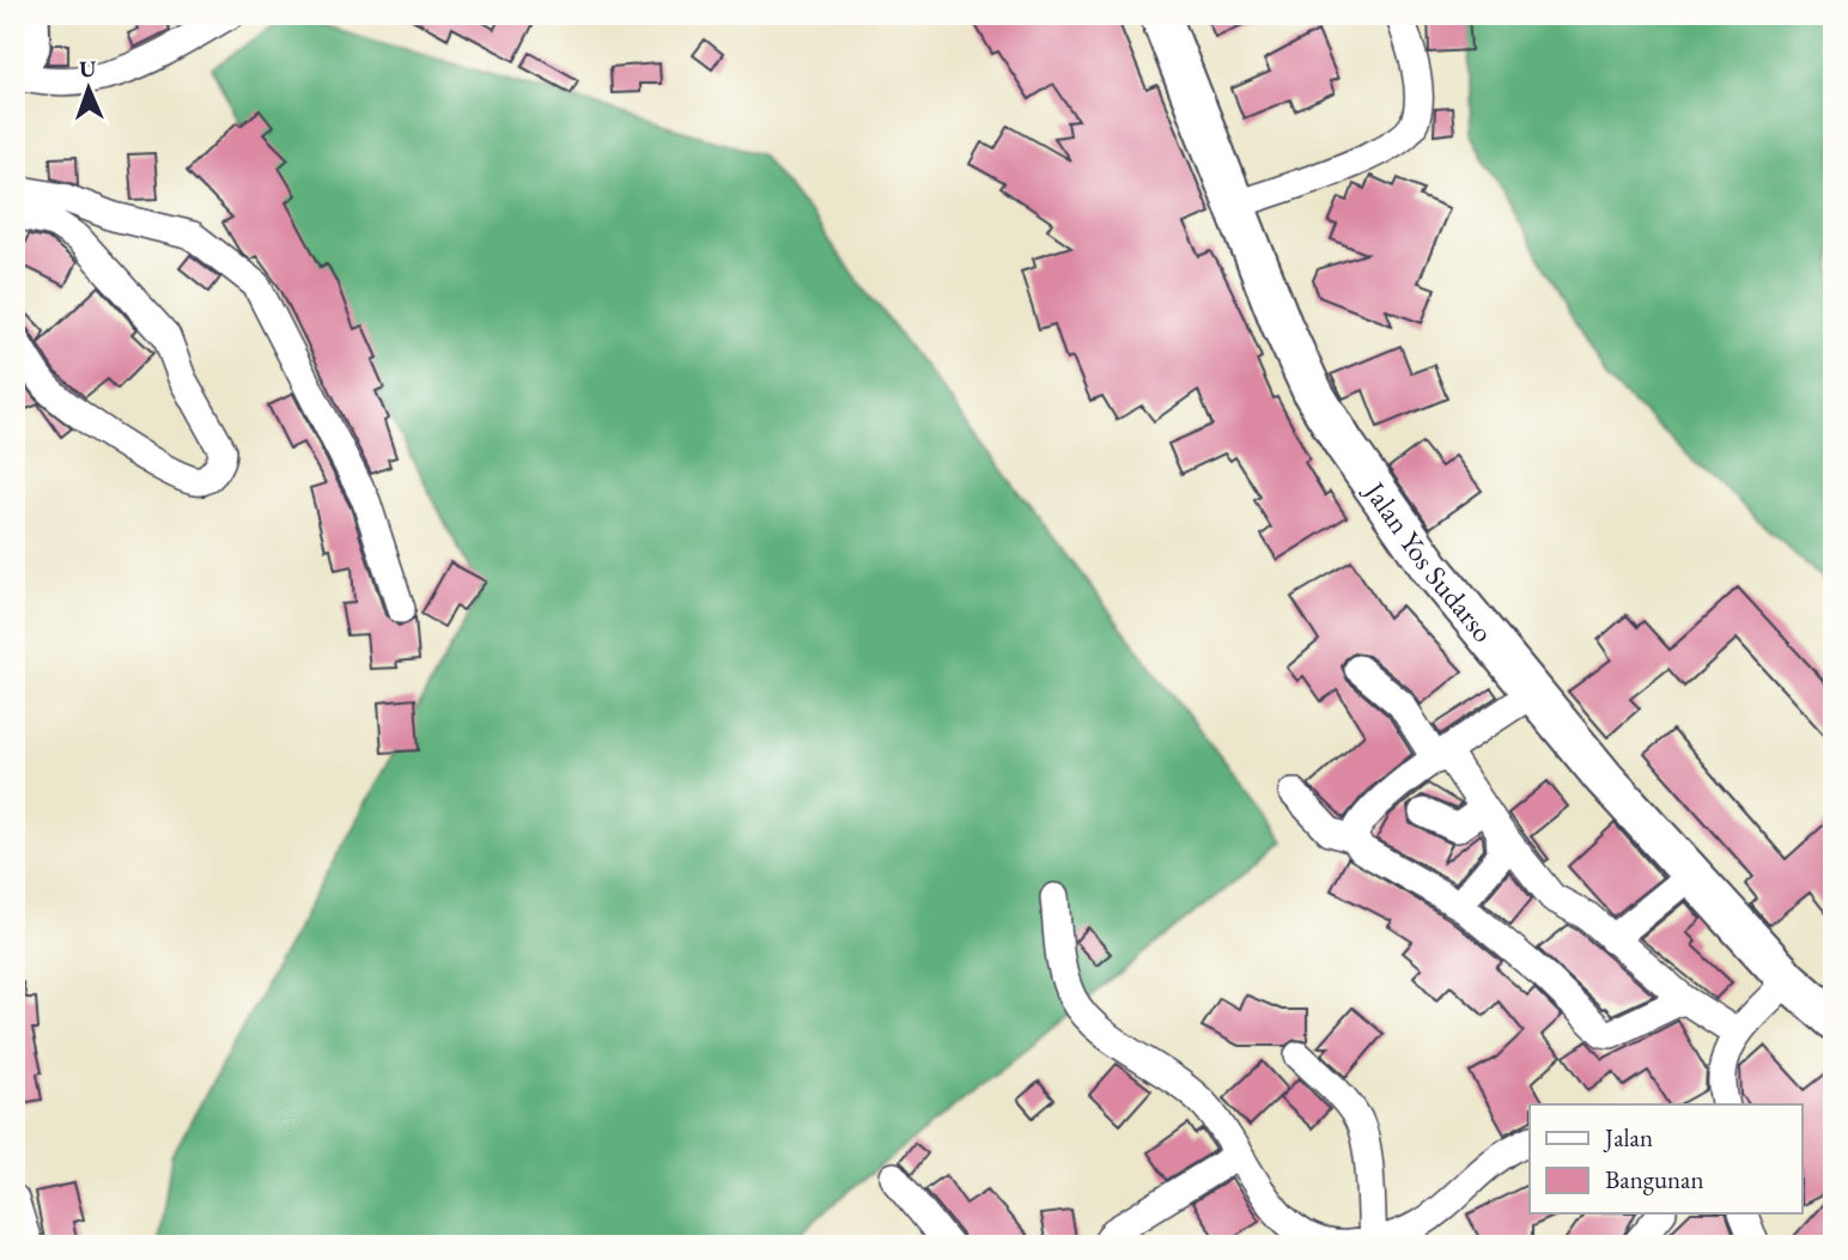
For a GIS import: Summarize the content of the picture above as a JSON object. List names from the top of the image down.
{
  "streets": {
    "highway": ["Jalan Yos Sudarso"]
  },
  "legend": ["Jalan", "Bangunan"],
  "north": "top"
}
